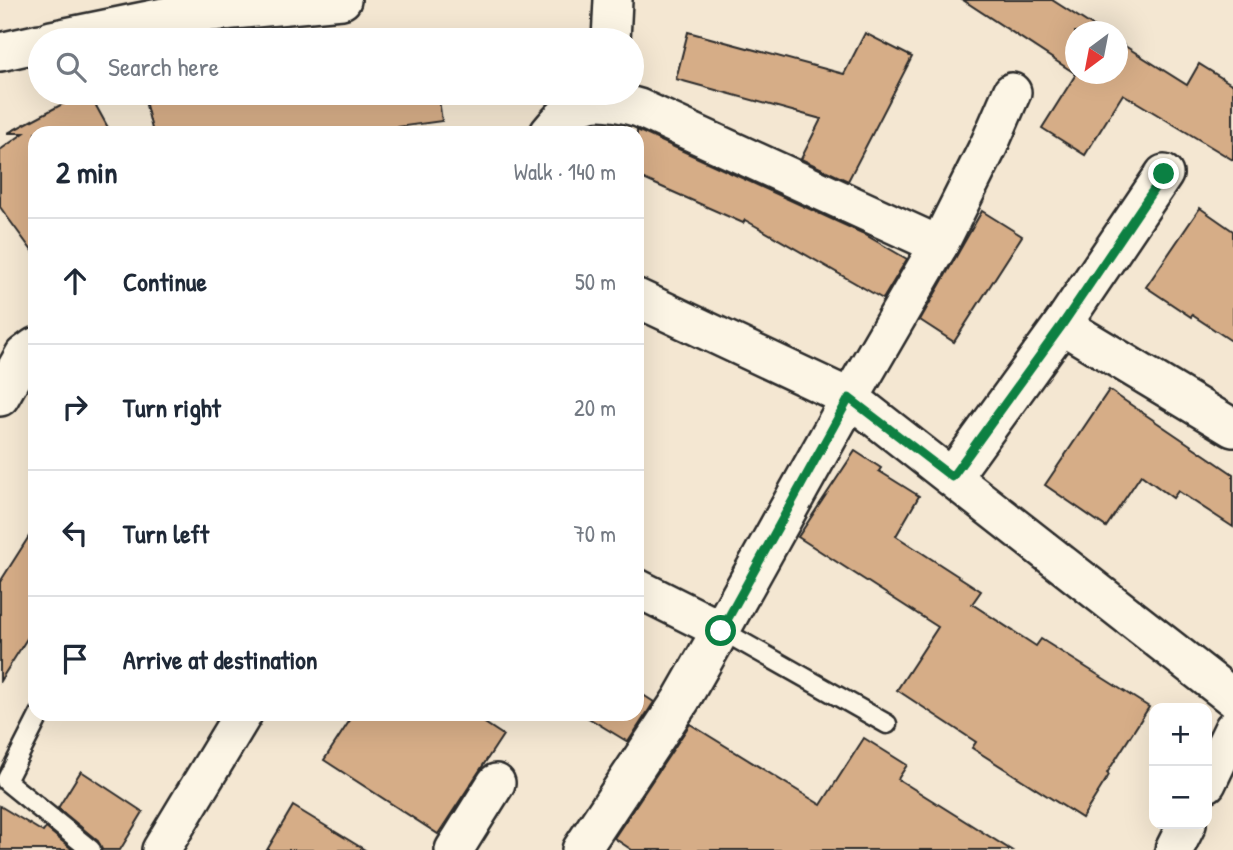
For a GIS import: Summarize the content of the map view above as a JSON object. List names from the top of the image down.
{
  "north": "bottom left",
  "page": {
    "search": "Search here",
    "heading": ["2 min", "Walk · 140 m"],
    "list": [
      ["Continue", "50 m"],
      ["Turn right", "20 m"],
      ["Turn left", "70 m"],
      "Arrive at destination"
    ],
    "map_buttons": ["+", "−"]
  }
}
